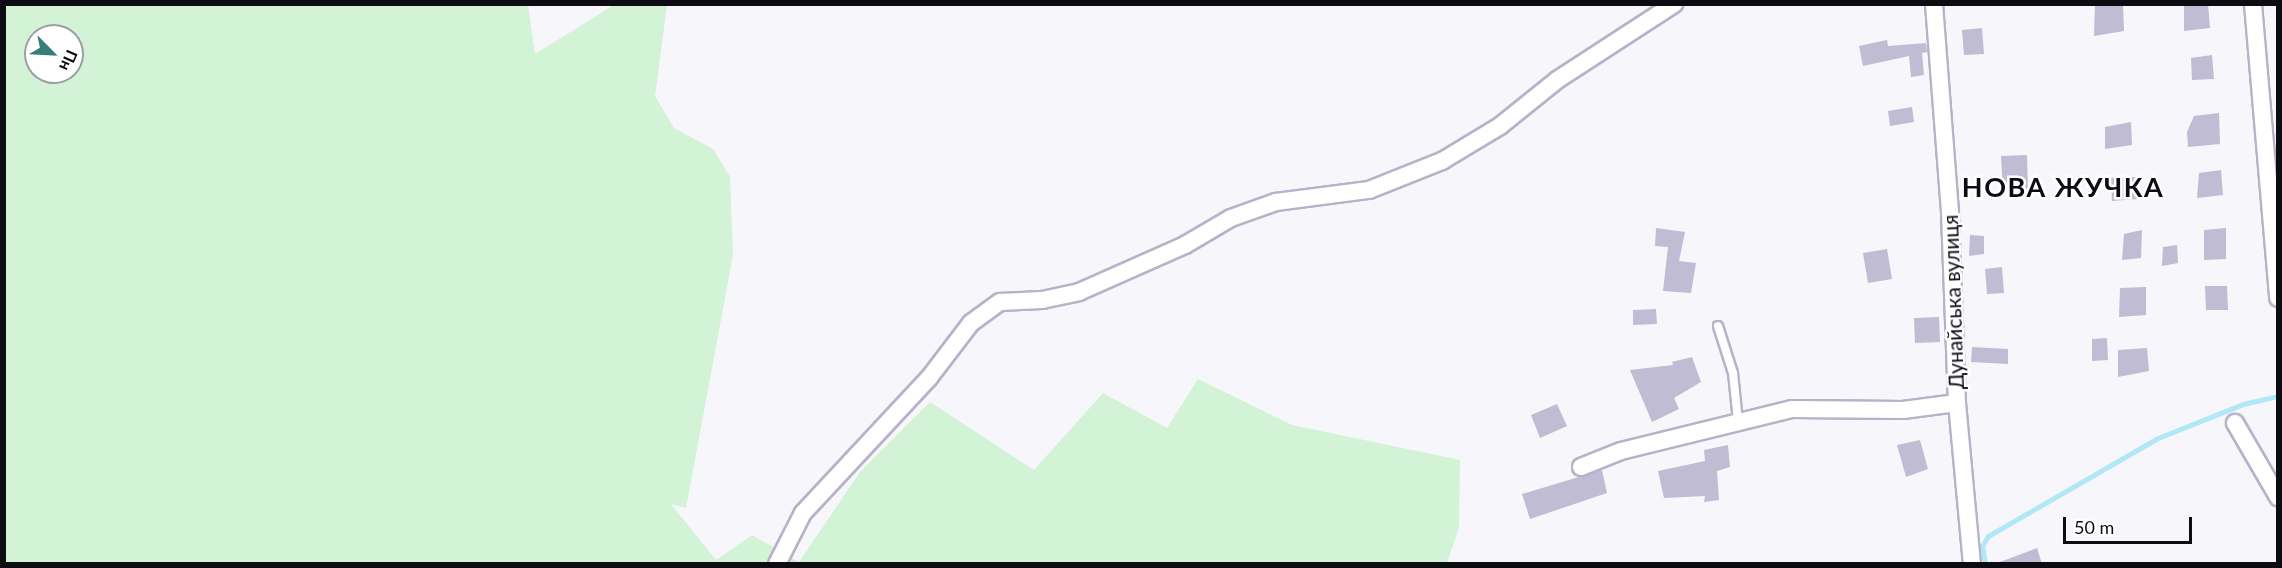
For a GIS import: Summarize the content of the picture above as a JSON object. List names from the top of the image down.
{
  "streets": {
    "street": ["Дунайська вулиця"]
  },
  "districts": ["НОВА ЖУЧКА"],
  "scale_bar": "50 m",
  "north": "bottom right"
}
